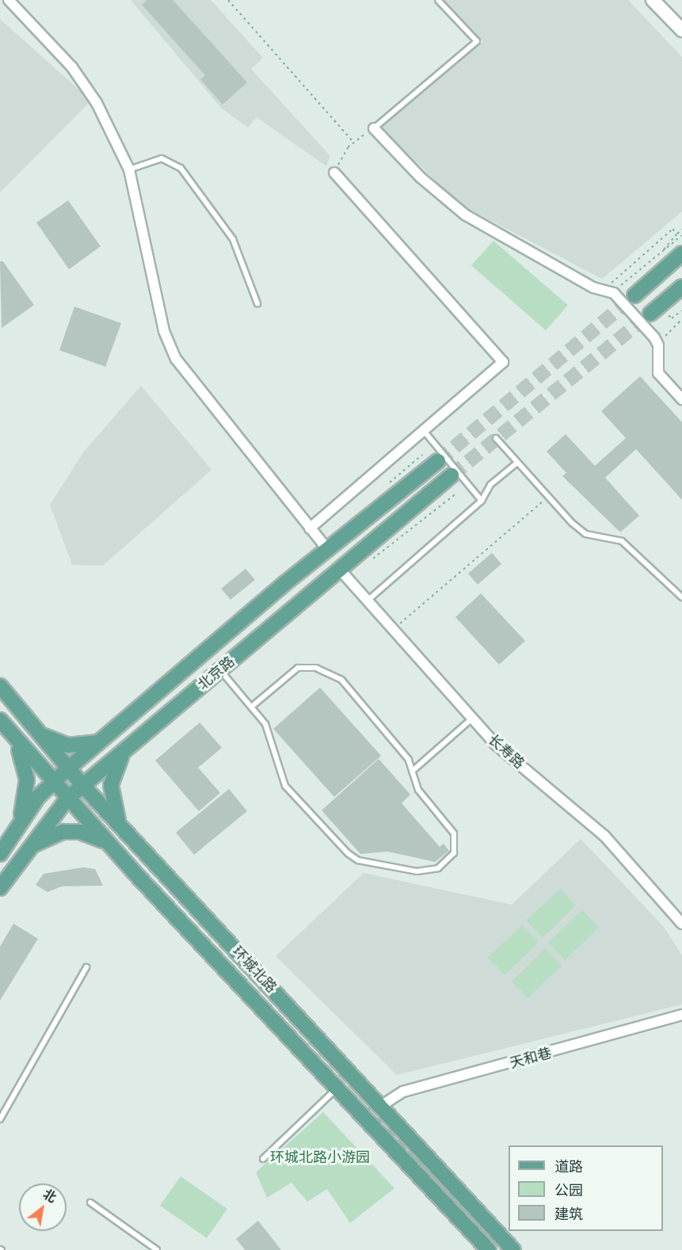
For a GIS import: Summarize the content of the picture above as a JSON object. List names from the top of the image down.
{
  "streets": {
    "main road": ["北京路", "环城北路"],
    "street": ["长寿路", "天和巷"]
  },
  "crossings": [
    ["北京路", "长寿路"],
    ["北京路", "环城北路"],
    ["环城北路", "天和巷"]
  ],
  "parks": ["环城北路小游园"],
  "legend": ["道路", "公园", "建筑"],
  "north": "top right"
}
